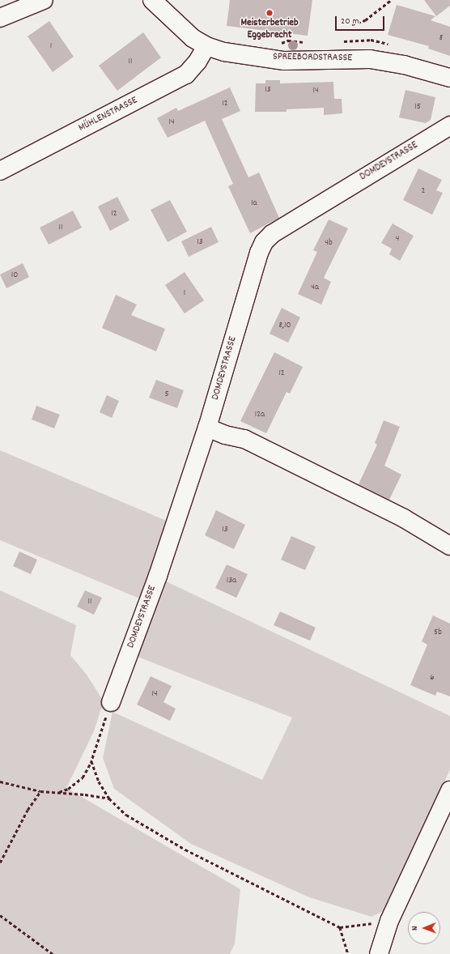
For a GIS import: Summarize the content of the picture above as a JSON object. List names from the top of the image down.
{
  "streets": {
    "street": ["SPREEBORDSTRASSE", "MÜHLENSTRASSE", "DOMDEYSTRASSE"]
  },
  "crossings": [
    ["SPREEBORDSTRASSE", "MÜHLENSTRASSE"]
  ],
  "places": ["Meisterbetrieb Eggebrecht"],
  "house_numbers": [
    "8",
    "1",
    "11",
    "13",
    "14",
    "12",
    "15",
    "14",
    "2",
    "1a",
    "12",
    "11",
    "4",
    "13",
    "4b",
    "10",
    "4a",
    "1",
    "8,10",
    "12",
    "5",
    "12a",
    "13",
    "13a",
    "11",
    "5b",
    "6",
    "14"
  ],
  "scale_bar": "20 m",
  "north": "left"
}
